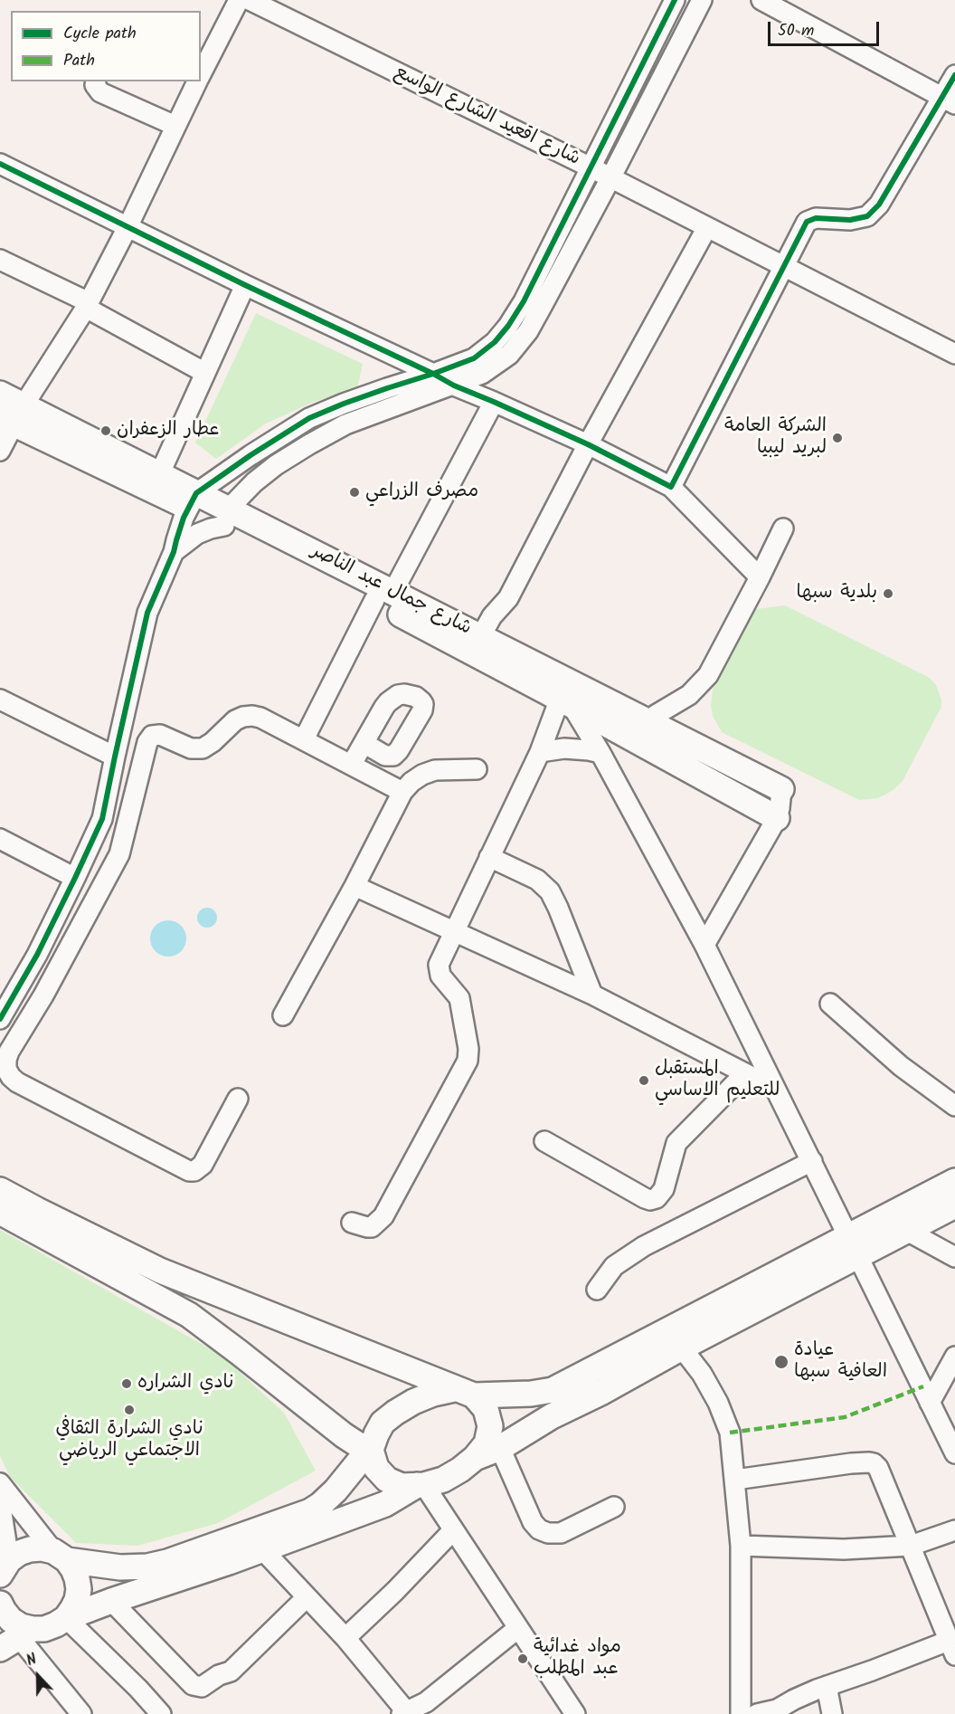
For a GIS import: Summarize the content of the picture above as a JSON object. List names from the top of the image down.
{
  "streets": {
    "main road": ["شارع جمال عبد الناصر"],
    "street": ["شارع اقعيد الشارع الواسع"]
  },
  "places": [
    "عطار الزعفران",
    "الشركة العامة لبريد ليبيا",
    "مصرف الزراعي",
    "بلدية سبها",
    "المستقبل للتعليم الاساسي",
    "عيادة العافية سبها",
    "نادي الشراره",
    "نادي الشرارة الثقافي الاجتماعي الرياضي",
    "مواد غدائية عبد المطلب"
  ],
  "legend": ["Cycle path", "Path"],
  "scale_bar": "50 m",
  "north": "top"
}
